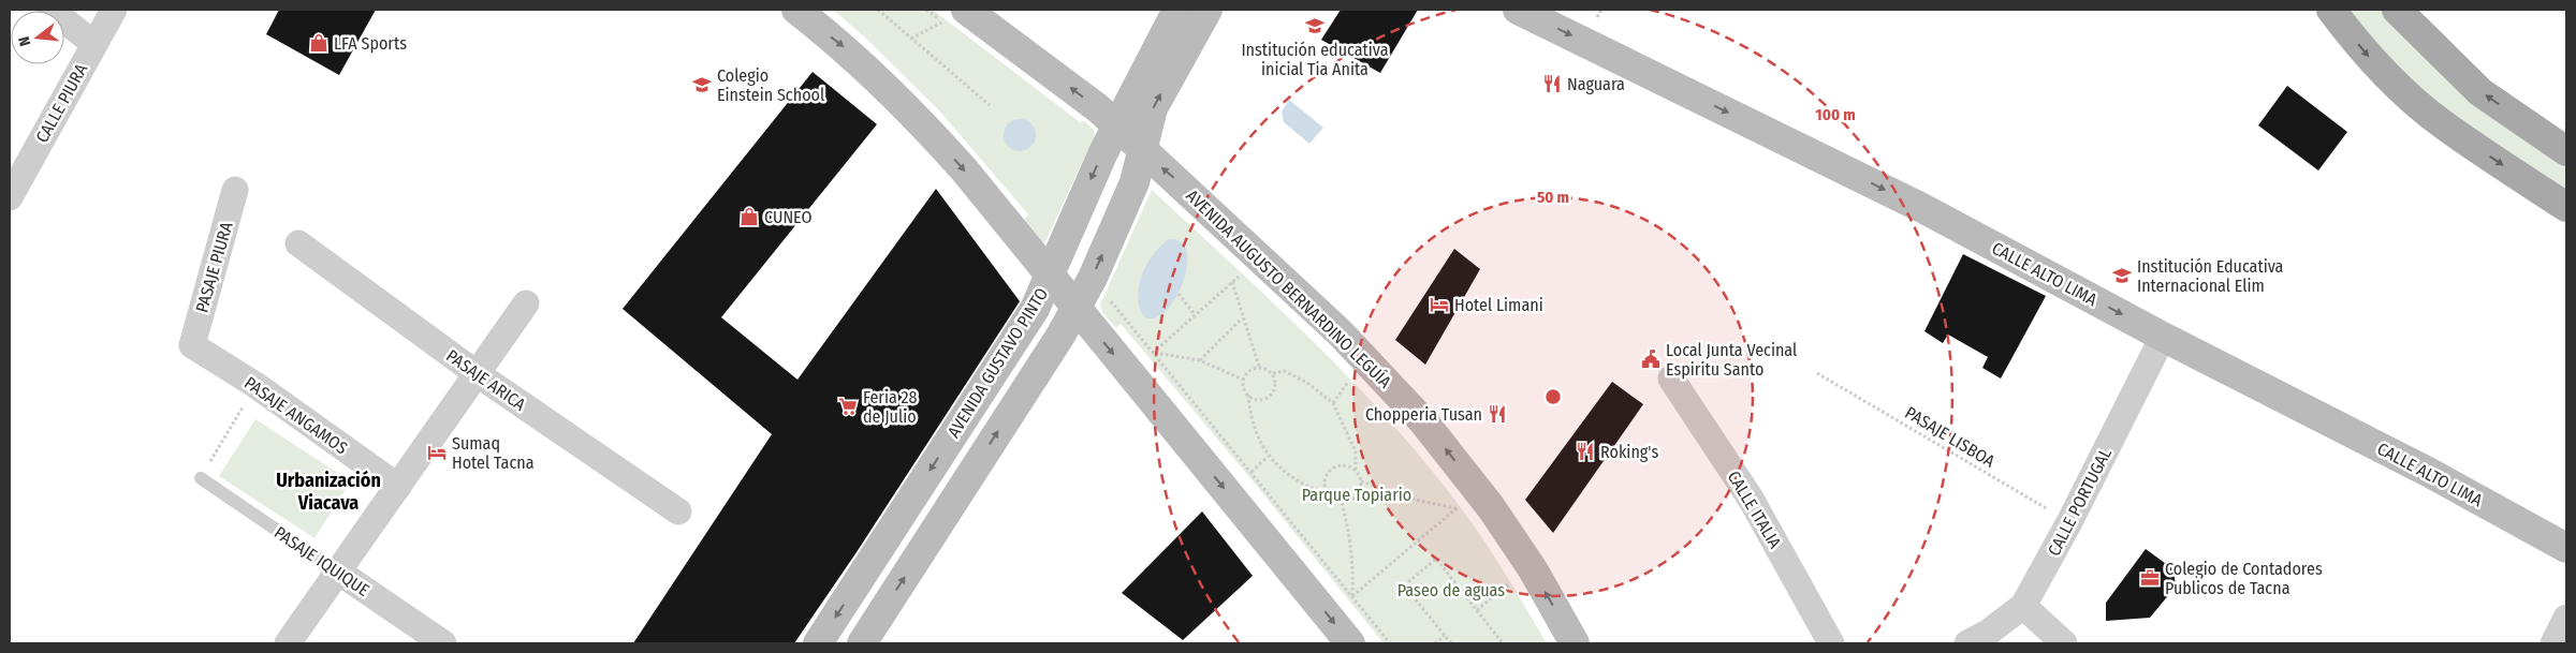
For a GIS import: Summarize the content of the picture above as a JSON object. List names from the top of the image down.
{
  "streets": {
    "main road": ["CALLE ALTO LIMA", "AVENIDA AUGUSTO BERNARDINO LEGUÍA", "AVENIDA GUSTAVO PINTO"],
    "street": [
      "CALLE PIURA",
      "PASAJE PIURA",
      "PASAJE ARICA",
      "PASAJE ANGAMOS",
      "CALLE PORTUGAL",
      "CALLE ITALIA",
      "PASAJE IQUIQUE"
    ],
    "path": ["PASAJE LISBOA"]
  },
  "crossings": [
    ["PASAJE PIURA", "PASAJE ANGAMOS"],
    ["CALLE ALTO LIMA", "CALLE PORTUGAL"],
    ["AVENIDA AUGUSTO BERNARDINO LEGUÍA", "AVENIDA GUSTAVO PINTO"],
    ["PASAJE LISBOA", "CALLE PORTUGAL"]
  ],
  "one_way": ["CALLE ALTO LIMA"],
  "districts": ["Urbanización Viacava"],
  "parks": ["Parque Topiario", "Paseo de aguas"],
  "places": {
    "school or university": ["Institución educativa inicial Tia Anita", "Colegio Einstein School", "Institución Educativa Internacional Elim"],
    "shop": ["LFA Sports", "CUNEO"],
    "restaurant": ["Naguara", "Chopperia Tusan", "Roking's"],
    "hotel": ["Hotel Limani", "Sumaq Hotel Tacna"],
    "public building": ["Local Junta Vecinal Espiritu Santo"],
    "supermarket": ["Feria 28 de Julio"],
    "office": ["Colegio de Contadores Publicos de Tacna"]
  },
  "north": "left",
  "rings": ["100 m", "50 m"]
}
